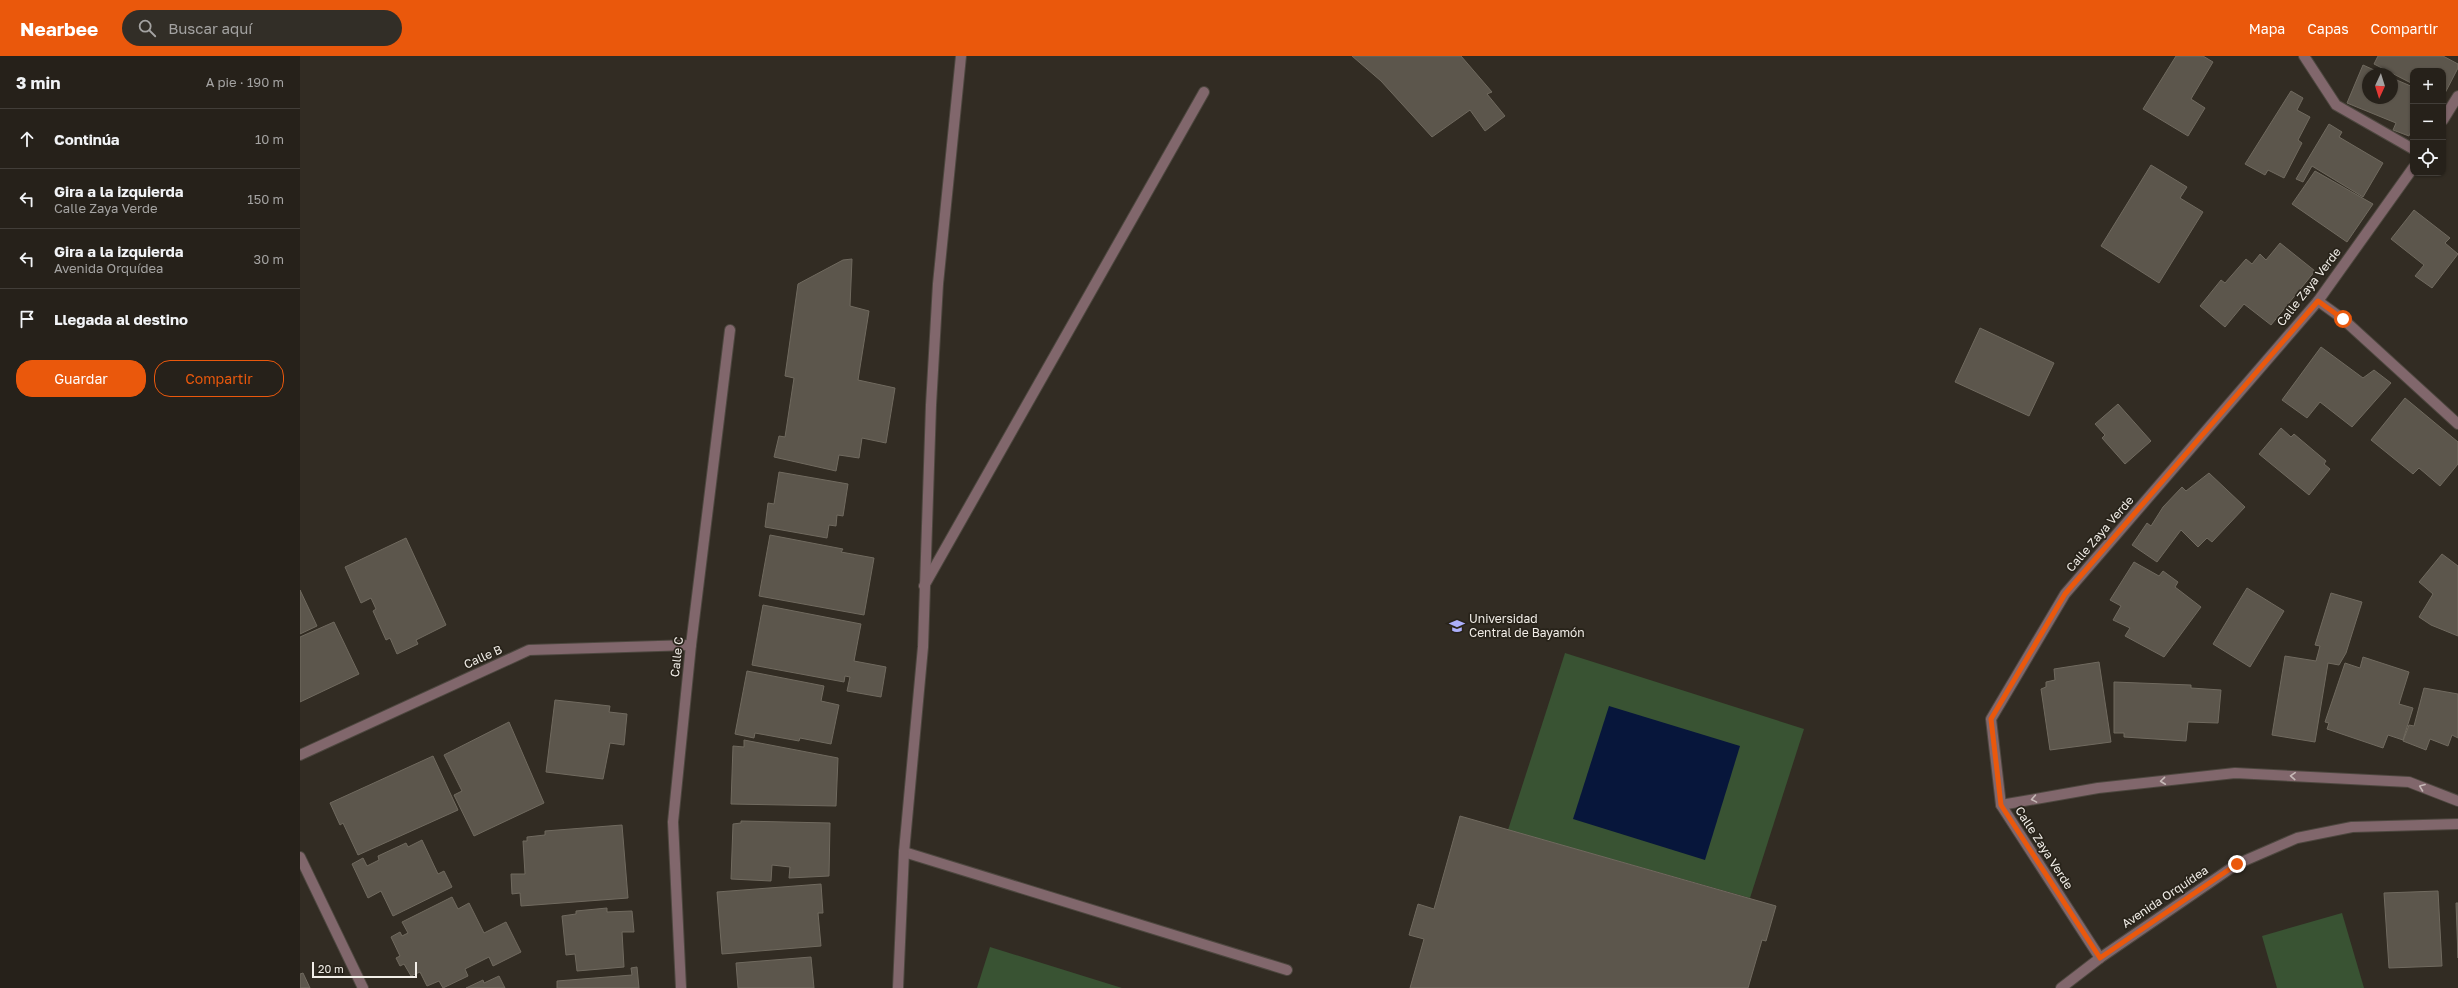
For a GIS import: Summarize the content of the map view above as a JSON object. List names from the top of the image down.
{
  "streets": {
    "street": [
      "Calle Zaya Verde",
      "Calle B",
      "Calle C",
      "Avenida Orquídea"
    ]
  },
  "crossings": [
    ["Calle Zaya Verde", "Avenida Orquídea"],
    ["Calle B", "Calle C"]
  ],
  "places": {
    "school or university": ["Universidad Central de Bayamón"]
  },
  "scale_bar": "20 m",
  "north": "bottom",
  "page": {
    "header": "Nearbee",
    "search": "Buscar aquí",
    "nav": ["Mapa", "Capas", "Compartir"],
    "heading": ["3 min", "A pie · 190 m"],
    "map_buttons": ["+", "−"],
    "list": [
      ["Continúa", "10 m"],
      ["Gira a la izquierda", "Calle Zaya Verde", "150 m"],
      ["Gira a la izquierda", "Avenida Orquídea", "30 m"],
      "Llegada al destino"
    ],
    "buttons": ["Guardar", "Compartir"],
    "scale": "20 m"
  }
}
